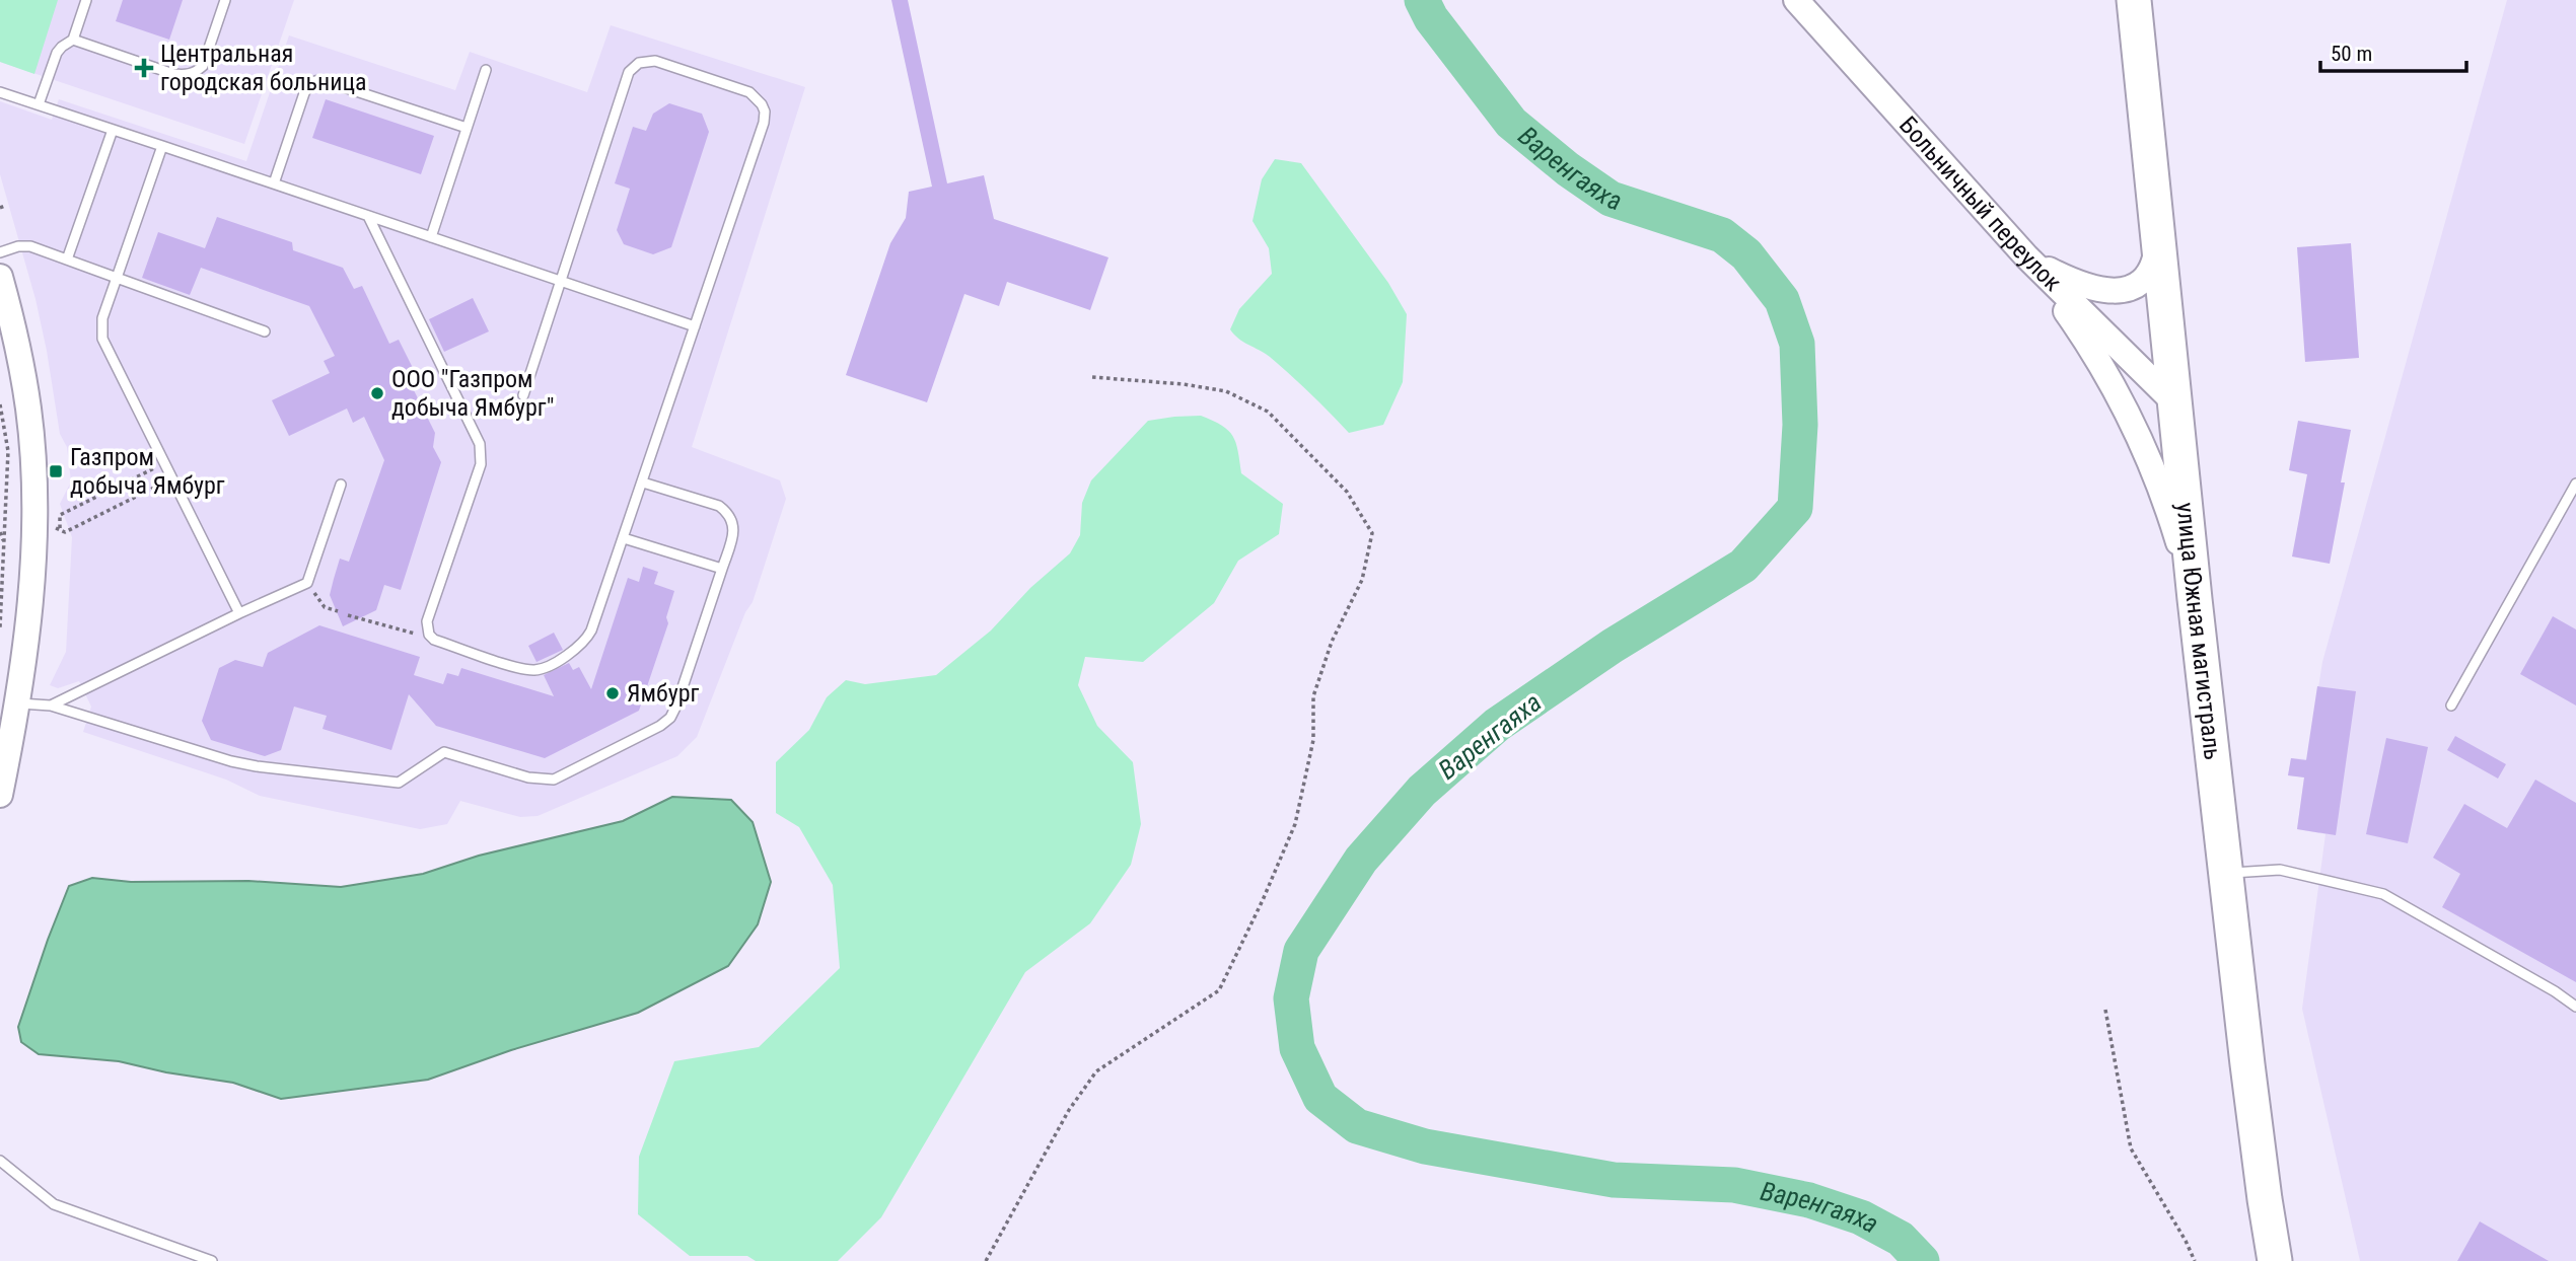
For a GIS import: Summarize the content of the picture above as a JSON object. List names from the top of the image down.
{
  "streets": {
    "highway": ["улица Южная магистраль"],
    "street": ["Больничный переулок"]
  },
  "crossings": [
    ["Больничный переулок", "улица Южная магистраль"]
  ],
  "water": ["Варенгаяха"],
  "places": {
    "health": ["Центральная городская больница"],
    "other": ["ООО \"Газпром добыча Ямбург\"", "Ямбург"],
    "transit": ["Газпром добыча Ямбург"]
  },
  "scale_bar": "50 m"
}
